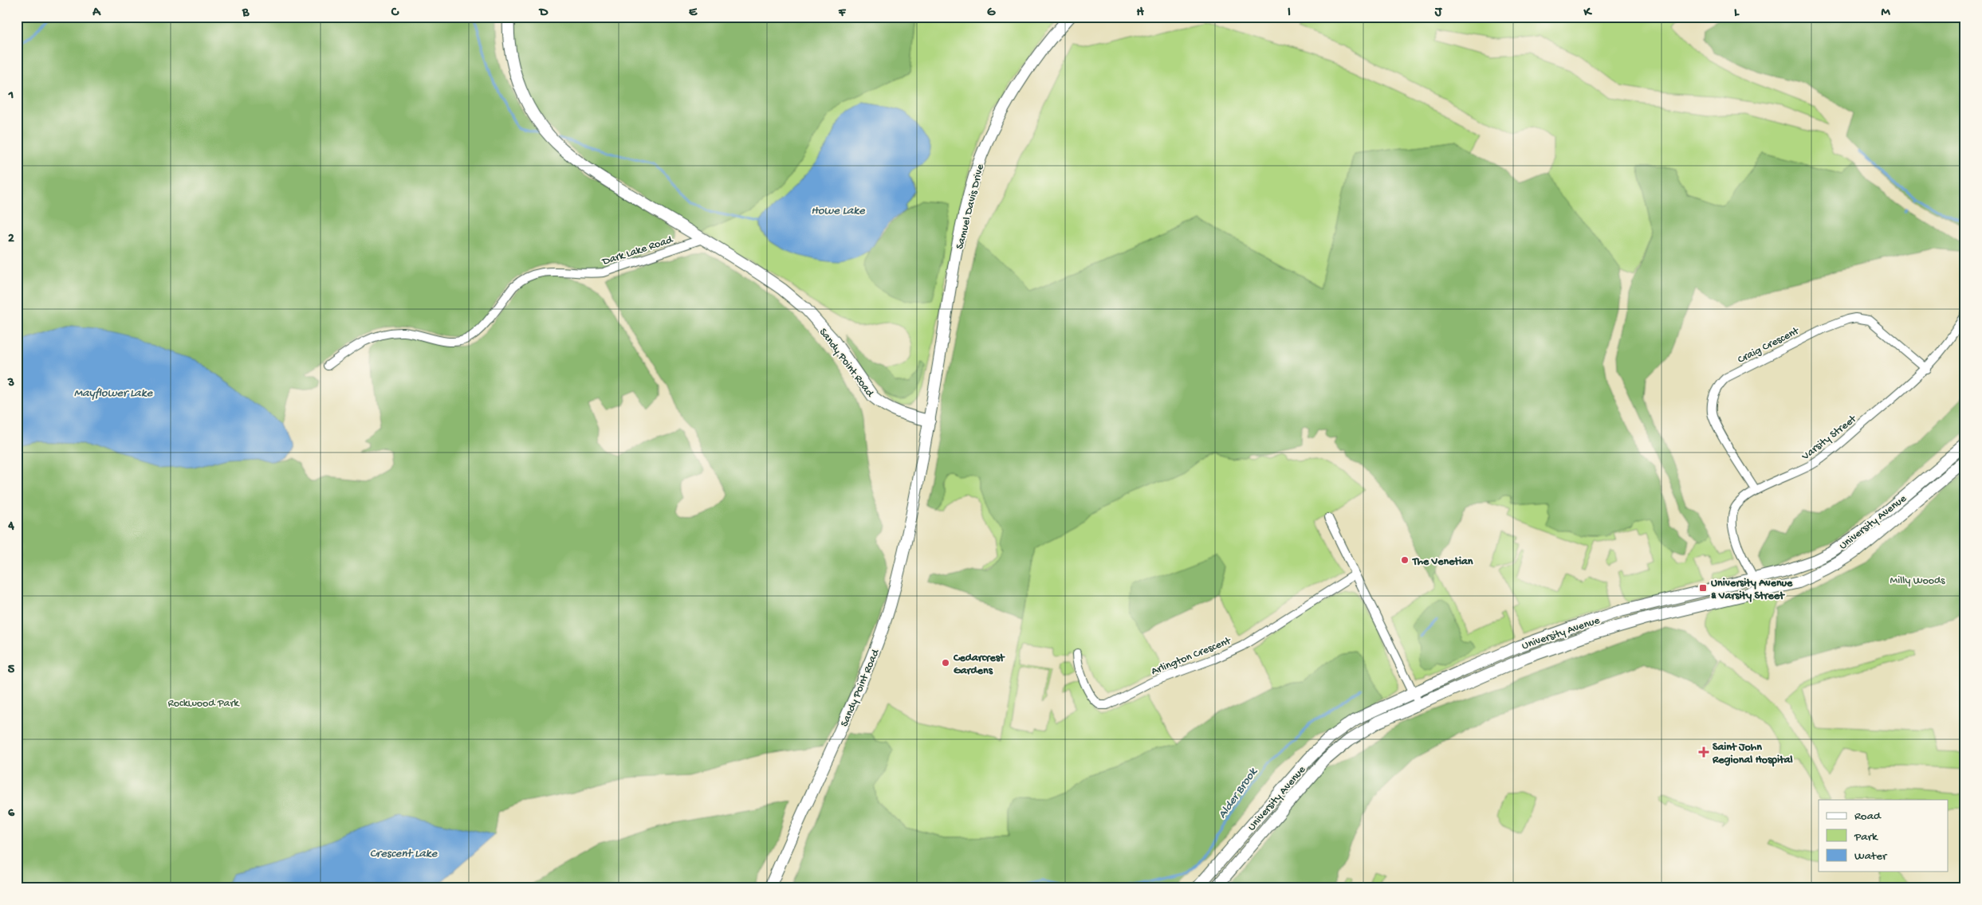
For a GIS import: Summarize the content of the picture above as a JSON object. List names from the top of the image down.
{
  "streets": {
    "main road": ["Samuel Davis Drive", "Sandy Point Road", "University Avenue"],
    "street": [
      "Dark Lake Road",
      "Craig Crescent",
      "Varsity Street",
      "Arlington Crescent"
    ]
  },
  "crossings": [
    ["Samuel Davis Drive", "Sandy Point Road"],
    ["Dark Lake Road", "Sandy Point Road"],
    ["Craig Crescent", "Varsity Street"],
    ["Varsity Street", "University Avenue"]
  ],
  "water": [
    "Howe Lake",
    "Mayflower Lake",
    "Alder Brook",
    "Crescent Lake"
  ],
  "parks": ["Milly Woods", "Rockwood Park"],
  "places": {
    "other": ["The Venetian", "Cedarcrest Gardens"],
    "transit": ["University Avenue & Varsity Street"],
    "health": ["Saint John Regional Hospital"]
  },
  "legend": ["Road", "Park", "Water"],
  "grid": {
    "columns": [
      "A",
      "B",
      "C",
      "D",
      "E",
      "F",
      "G",
      "H",
      "I",
      "J",
      "K",
      "L",
      "M"
    ],
    "rows": [
      "1",
      "2",
      "3",
      "4",
      "5",
      "6"
    ]
  }
}
